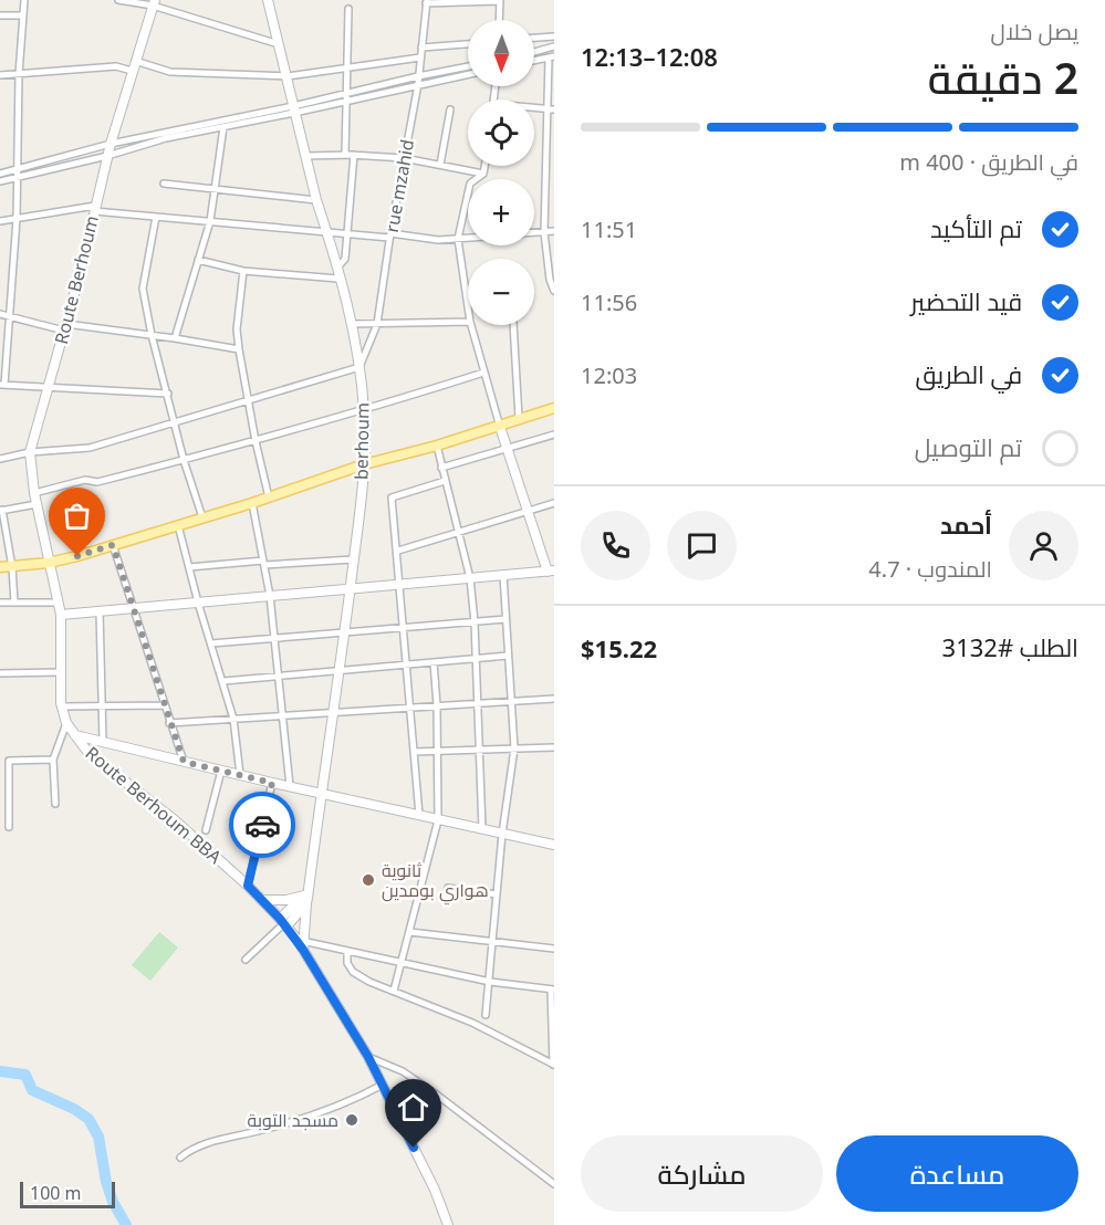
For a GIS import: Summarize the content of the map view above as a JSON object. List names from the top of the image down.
{
  "streets": {
    "main road": ["Route Berhoum", "berhoum", "Route Berhoum BBA"],
    "street": ["rue mzahid"]
  },
  "crossings": [
    ["rue mzahid", "berhoum"],
    ["Route Berhoum", "Route Berhoum BBA"],
    ["berhoum", "Route Berhoum BBA"]
  ],
  "places": ["ثانوية هواري بومدين", "مسجد التوبة"],
  "scale_bar": "100 m",
  "north": "bottom",
  "page": {
    "heading": ["2 دقيقة", "يصل خلال", "12:08–12:13"],
    "panel": [
      "أحمد",
      "المندوب · 4.7",
      "الطلب #3132",
      "$15.22"
    ],
    "map_buttons": ["+", "−"],
    "bar": "في الطريق · 400 m",
    "list": [
      ["تم التأكيد", "11:51"],
      ["قيد التحضير", "11:56"],
      ["في الطريق", "12:03"],
      "تم التوصيل"
    ],
    "buttons": ["مساعدة", "مشاركة"],
    "scale": "100 m"
  }
}
